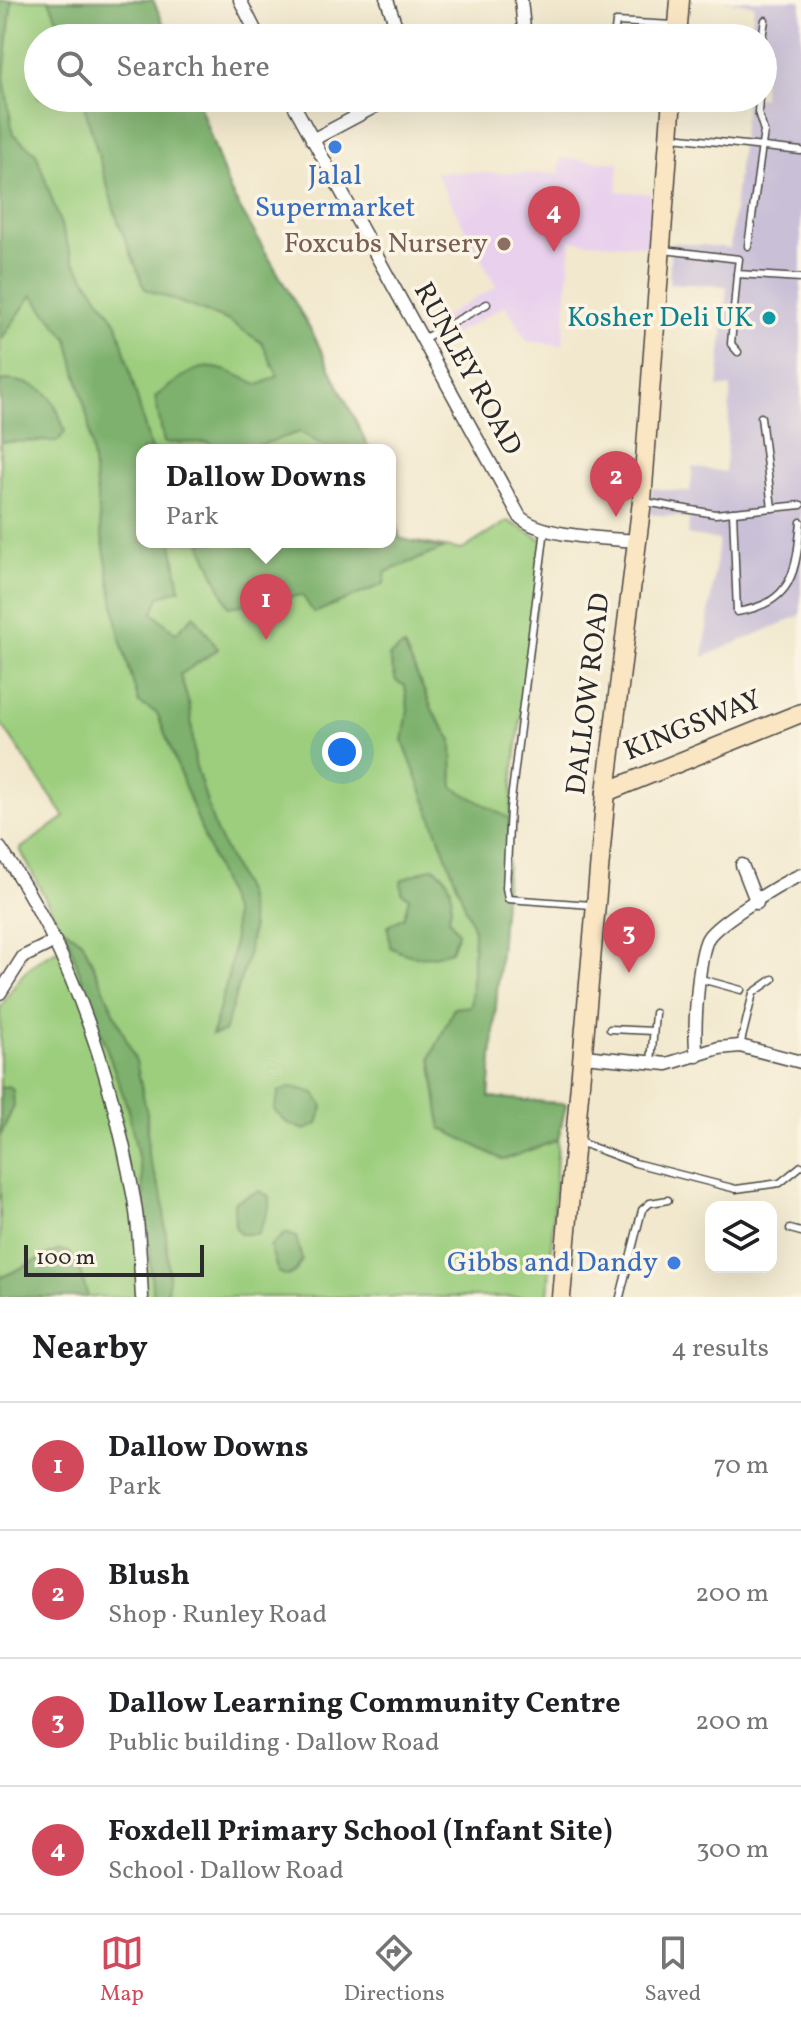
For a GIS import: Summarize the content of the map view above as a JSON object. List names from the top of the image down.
{
  "streets": {
    "street": ["RUNLEY ROAD", "DALLOW ROAD", "KINGSWAY"]
  },
  "crossings": [
    ["RUNLEY ROAD", "DALLOW ROAD"],
    ["DALLOW ROAD", "KINGSWAY"]
  ],
  "places": [
    "Jalal Supermarket",
    "Foxcubs Nursery",
    "Kosher Deli UK",
    "Gibbs and Dandy"
  ],
  "scale_bar": "100 m",
  "page": {
    "search": "Search here",
    "pins": [
      "4",
      "2",
      "1",
      "3"
    ],
    "popup": ["Dallow Downs", "Park"],
    "scale": "100 m",
    "heading": ["Nearby", "4 results"],
    "list": [
      {
        "mark": "1",
        "name": "Dallow Downs",
        "note": "Park",
        "value": "70 m"
      },
      {
        "mark": "2",
        "name": "Blush",
        "note": "Shop · Runley Road",
        "value": "200 m"
      },
      {
        "mark": "3",
        "name": "Dallow Learning Community Centre",
        "note": "Public building · Dallow Road",
        "value": "200 m"
      },
      {
        "mark": "4",
        "name": "Foxdell Primary School (Infant Site)",
        "note": "School · Dallow Road",
        "value": "300 m"
      }
    ],
    "nav": ["Map", "Directions", "Saved"]
  }
}
